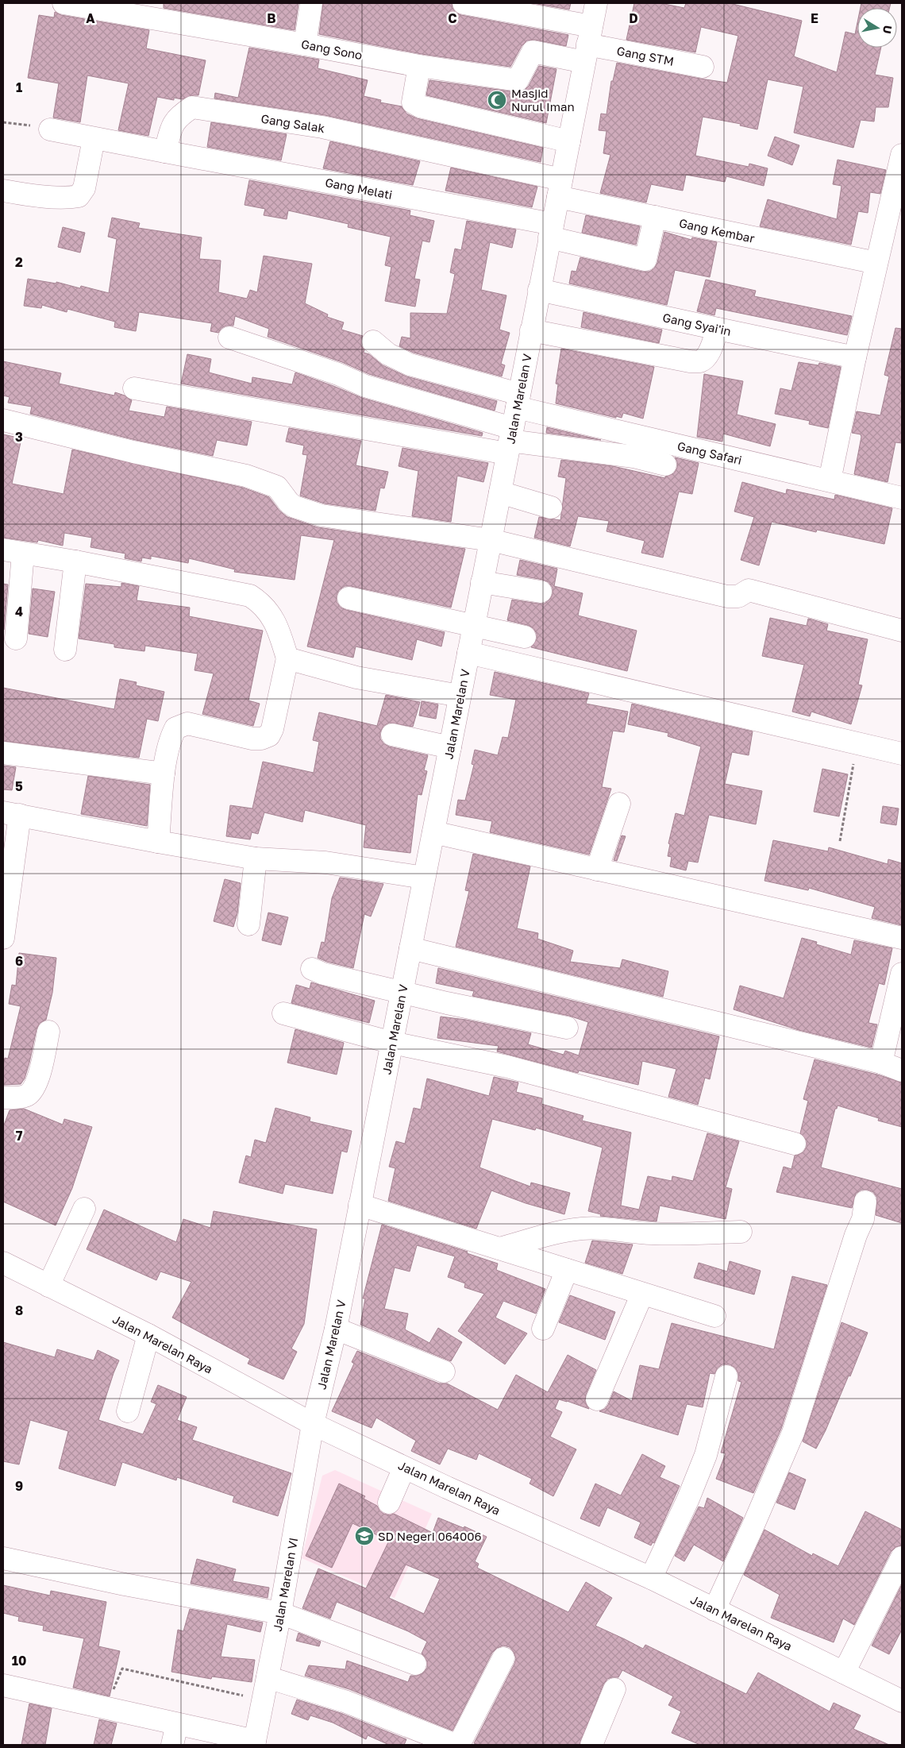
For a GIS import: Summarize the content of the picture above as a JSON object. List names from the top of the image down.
{
  "streets": {
    "street": [
      "Gang Sono",
      "Gang STM",
      "Gang Salak",
      "Gang Melati",
      "Gang Kembar",
      "Gang Syai'in",
      "Jalan Marelan V",
      "Gang Safari",
      "Jalan Marelan Raya",
      "Jalan Marelan VI"
    ]
  },
  "crossings": [
    ["Gang Sono", "Gang STM"],
    ["Gang Sono", "Jalan Marelan V"],
    ["Gang STM", "Jalan Marelan V"],
    ["Gang Salak", "Gang Melati"],
    ["Gang Salak", "Gang Kembar"],
    ["Gang Salak", "Jalan Marelan V"],
    ["Gang Melati", "Gang Kembar"],
    ["Gang Melati", "Jalan Marelan V"],
    ["Gang Kembar", "Jalan Marelan V"],
    ["Gang Syai'in", "Jalan Marelan V"],
    ["Jalan Marelan V", "Gang Safari"],
    ["Jalan Marelan V", "Jalan Marelan Raya"],
    ["Jalan Marelan V", "Jalan Marelan VI"],
    ["Jalan Marelan Raya", "Jalan Marelan VI"]
  ],
  "places": {
    "mosque": ["Masjid Nurul Iman"],
    "school or university": ["SD Negeri 064006"]
  },
  "north": "right",
  "grid": {
    "columns": [
      "A",
      "B",
      "C",
      "D",
      "E"
    ],
    "rows": [
      "1",
      "2",
      "3",
      "4",
      "5",
      "6",
      "7",
      "8",
      "9",
      "10"
    ]
  }
}
